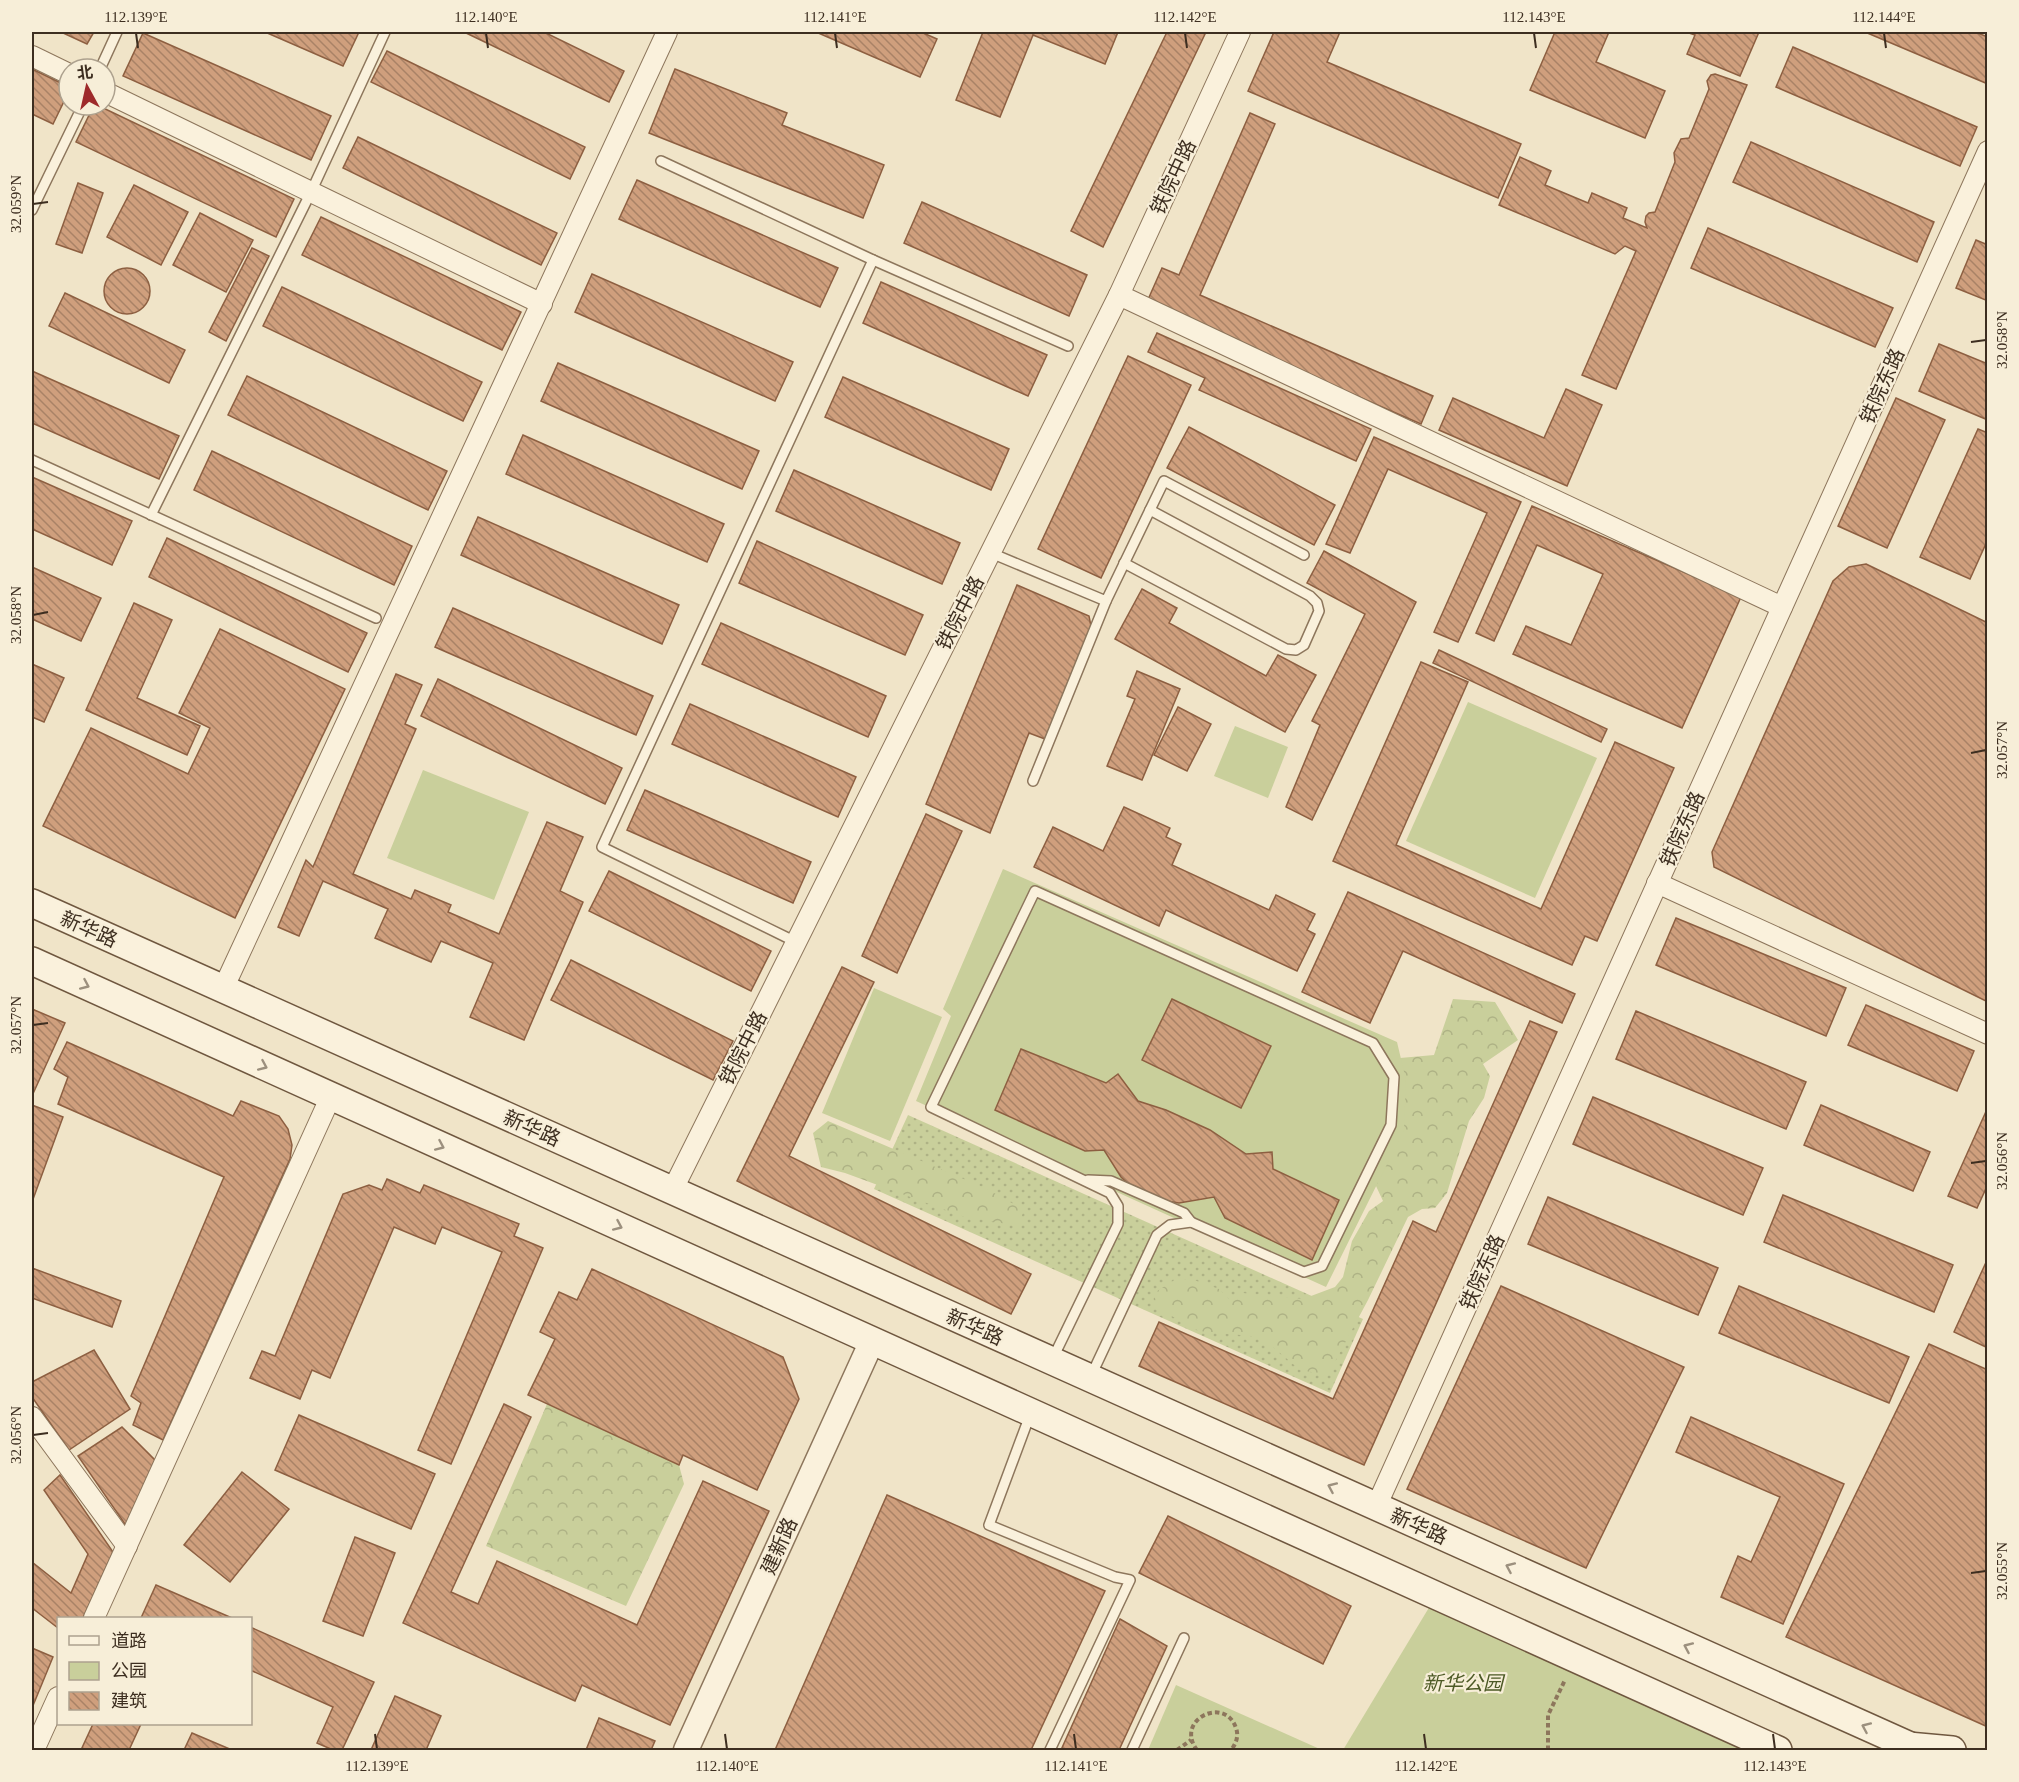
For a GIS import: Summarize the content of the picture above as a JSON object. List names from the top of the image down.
{
  "streets": {
    "main road": ["新华路"],
    "street": ["铁院中路", "铁院东路", "建新路"]
  },
  "crossings": [
    ["铁院中路", "新华路"],
    ["铁院东路", "新华路"]
  ],
  "parks": ["新华公园"],
  "legend": ["道路", "公园", "建筑"],
  "north": "top",
  "coordinates": [
    "112.139°E",
    "112.140°E",
    "112.141°E",
    "112.142°E",
    "112.143°E",
    "112.144°E",
    "32.059°N",
    "32.058°N",
    "32.057°N",
    "32.056°N",
    "32.055°N"
  ]
}
